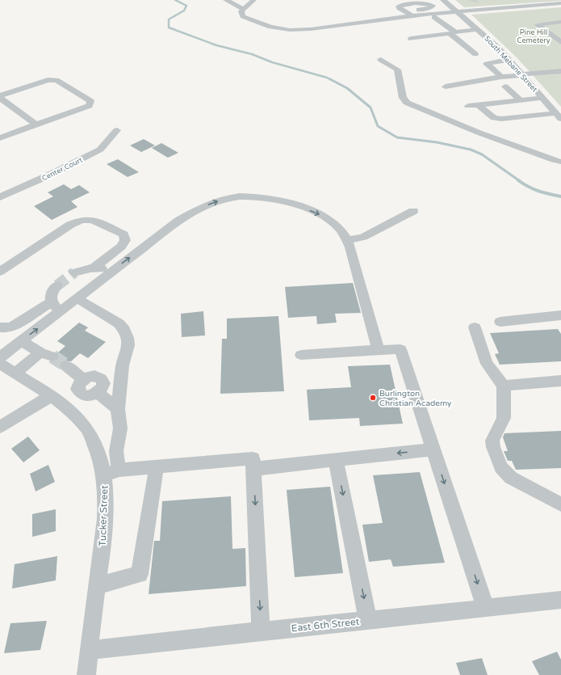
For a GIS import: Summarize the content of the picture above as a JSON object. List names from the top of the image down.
{
  "streets": {
    "street": [
      "South Mebane Street",
      "Center Court",
      "Tucker Street",
      "East 6th Street"
    ]
  },
  "crossings": [
    ["Tucker Street", "East 6th Street"]
  ],
  "parks": ["Pine Hill Cemetery"],
  "places": ["Burlington Christian Academy"]
}
